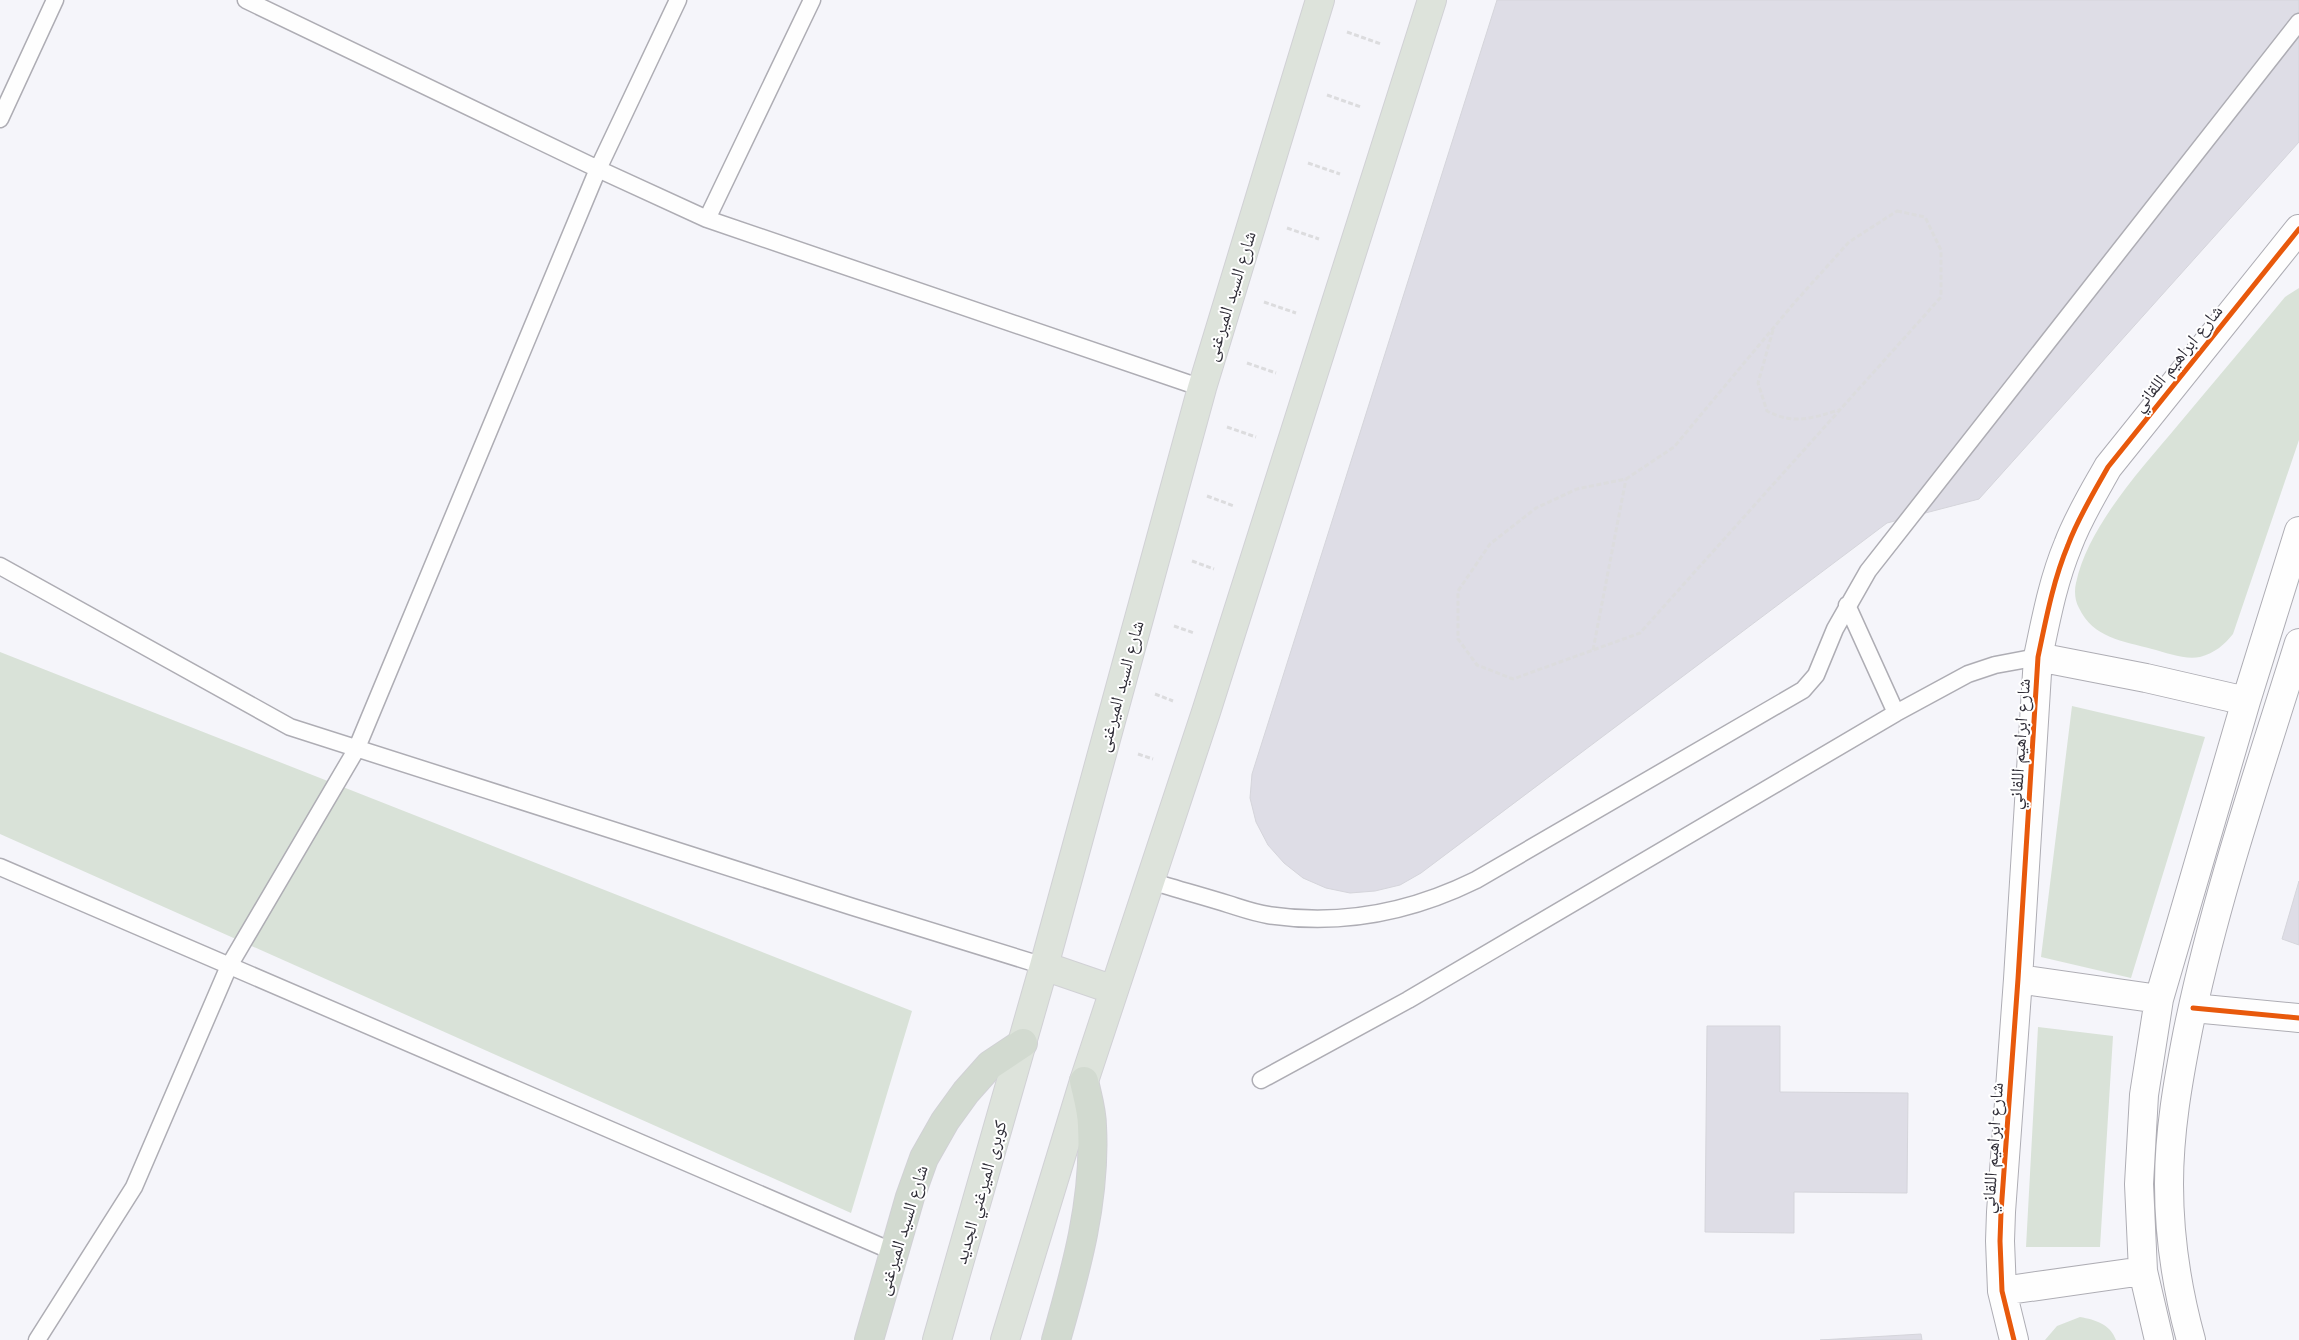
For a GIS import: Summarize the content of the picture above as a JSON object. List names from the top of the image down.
{
  "streets": {
    "highway": ["شارع السيد الميرغنى"],
    "main road": ["كوبرى الميرغني الجديد"],
    "street": ["شارع ابراهيم اللقاني"]
  },
  "crossings": [
    ["شارع السيد الميرغنى", "كوبرى الميرغني الجديد"]
  ]
}
